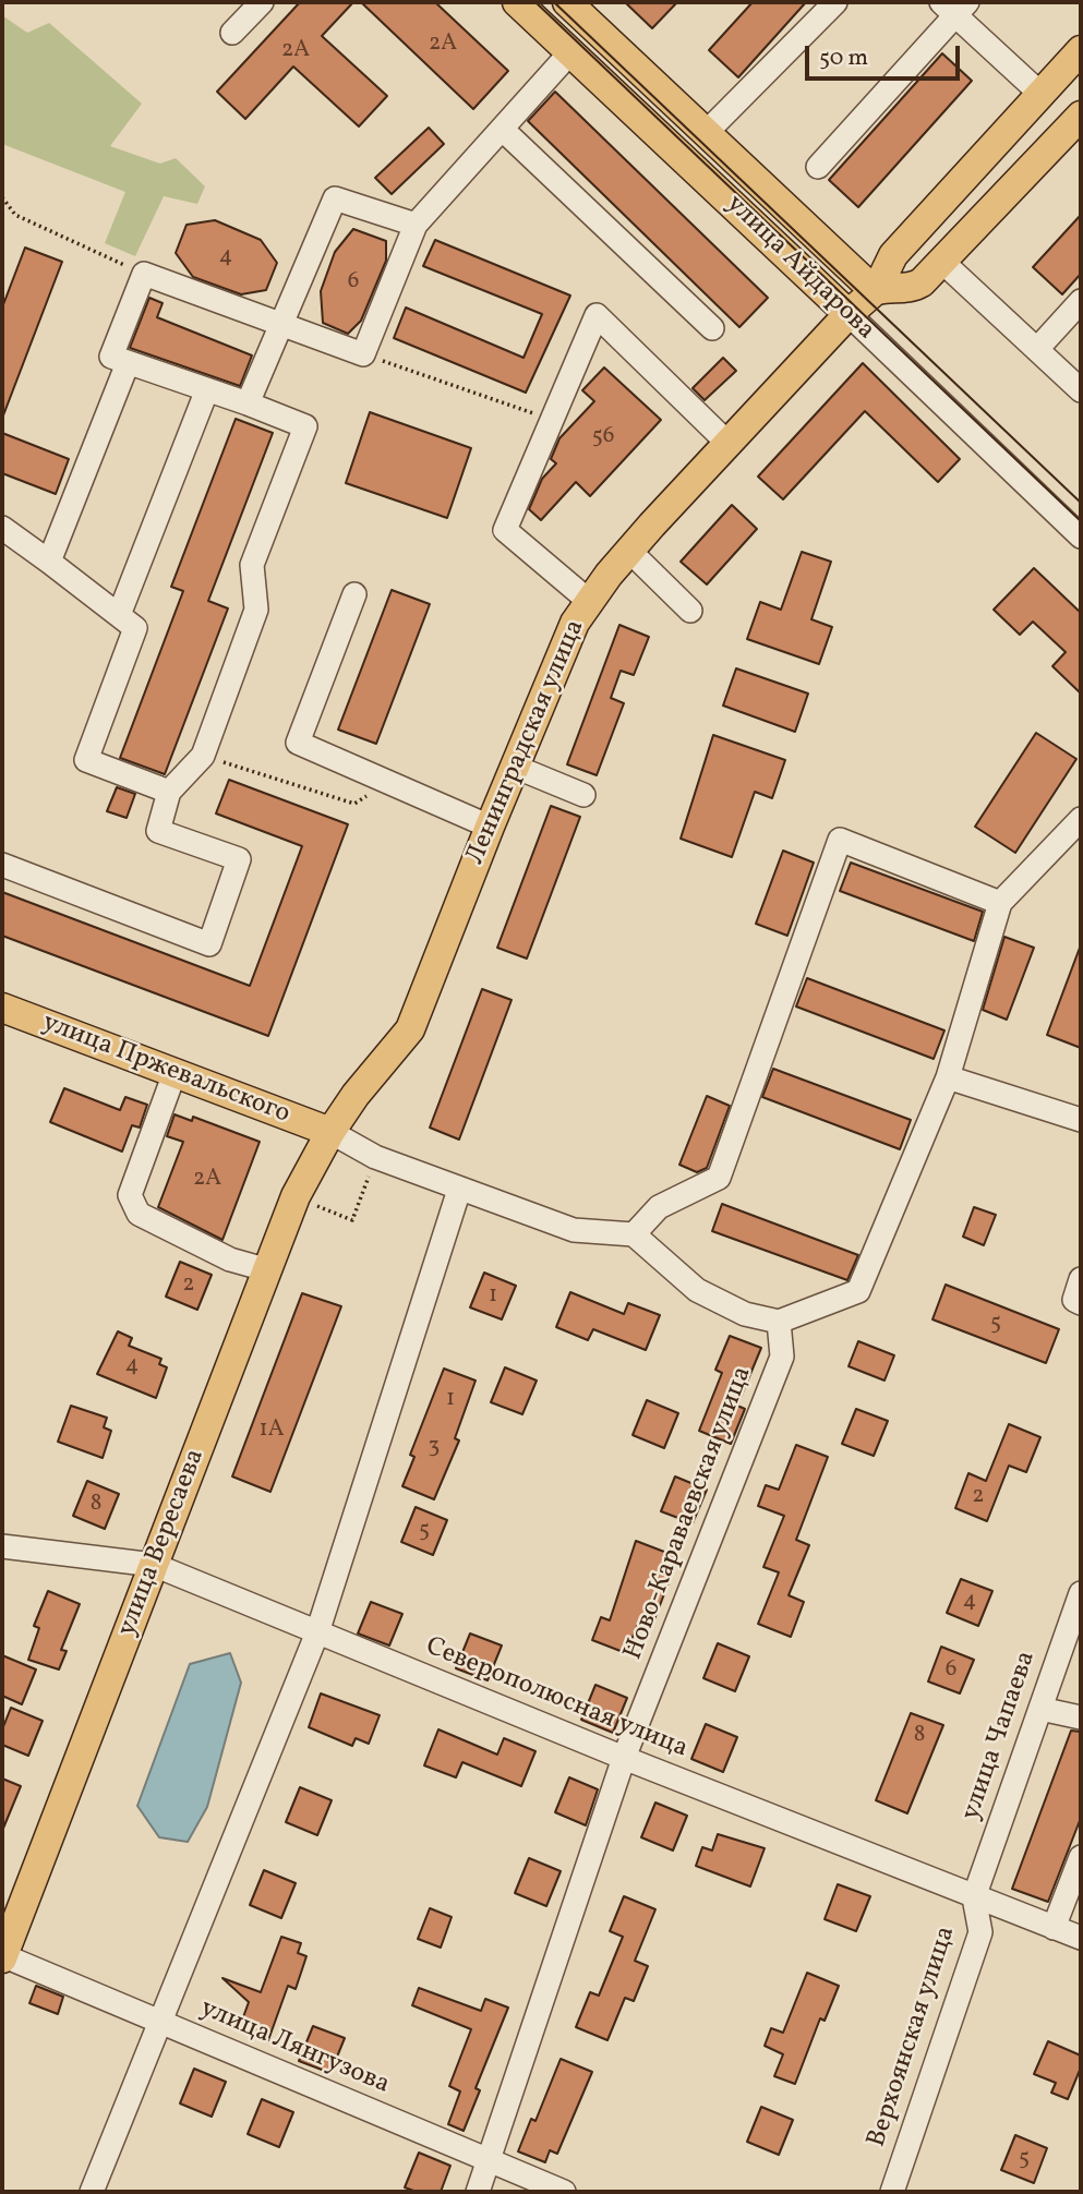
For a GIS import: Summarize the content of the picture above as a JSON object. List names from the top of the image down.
{
  "streets": {
    "main road": [
      "улица Айдарова",
      "Ленинградская улица",
      "улица Пржевальского",
      "улица Вересаева"
    ],
    "street": [
      "Ново-Караваевская улица",
      "Северополюсная улица",
      "улица Чапаева",
      "Верхоянская улица",
      "улица Лянгузова"
    ]
  },
  "crossings": [
    ["улица Айдарова", "Ленинградская улица"],
    ["Ленинградская улица", "улица Пржевальского"],
    ["Ленинградская улица", "улица Вересаева"],
    ["улица Пржевальского", "улица Вересаева"],
    ["Ново-Караваевская улица", "Северополюсная улица"],
    ["Ново-Караваевская улица", "улица Лянгузова"],
    ["улица Вересаева", "Северополюсная улица"],
    ["улица Вересаева", "улица Лянгузова"],
    ["Северополюсная улица", "улица Чапаева"],
    ["Северополюсная улица", "Верхоянская улица"],
    ["улица Чапаева", "Верхоянская улица"]
  ],
  "house_numbers": [
    "2А",
    "2А",
    "4",
    "6",
    "56",
    "2А",
    "2",
    "1",
    "5",
    "4",
    "1",
    "1А",
    "3",
    "2",
    "8",
    "5",
    "4",
    "6",
    "8",
    "5"
  ],
  "scale_bar": "50 m"
}
